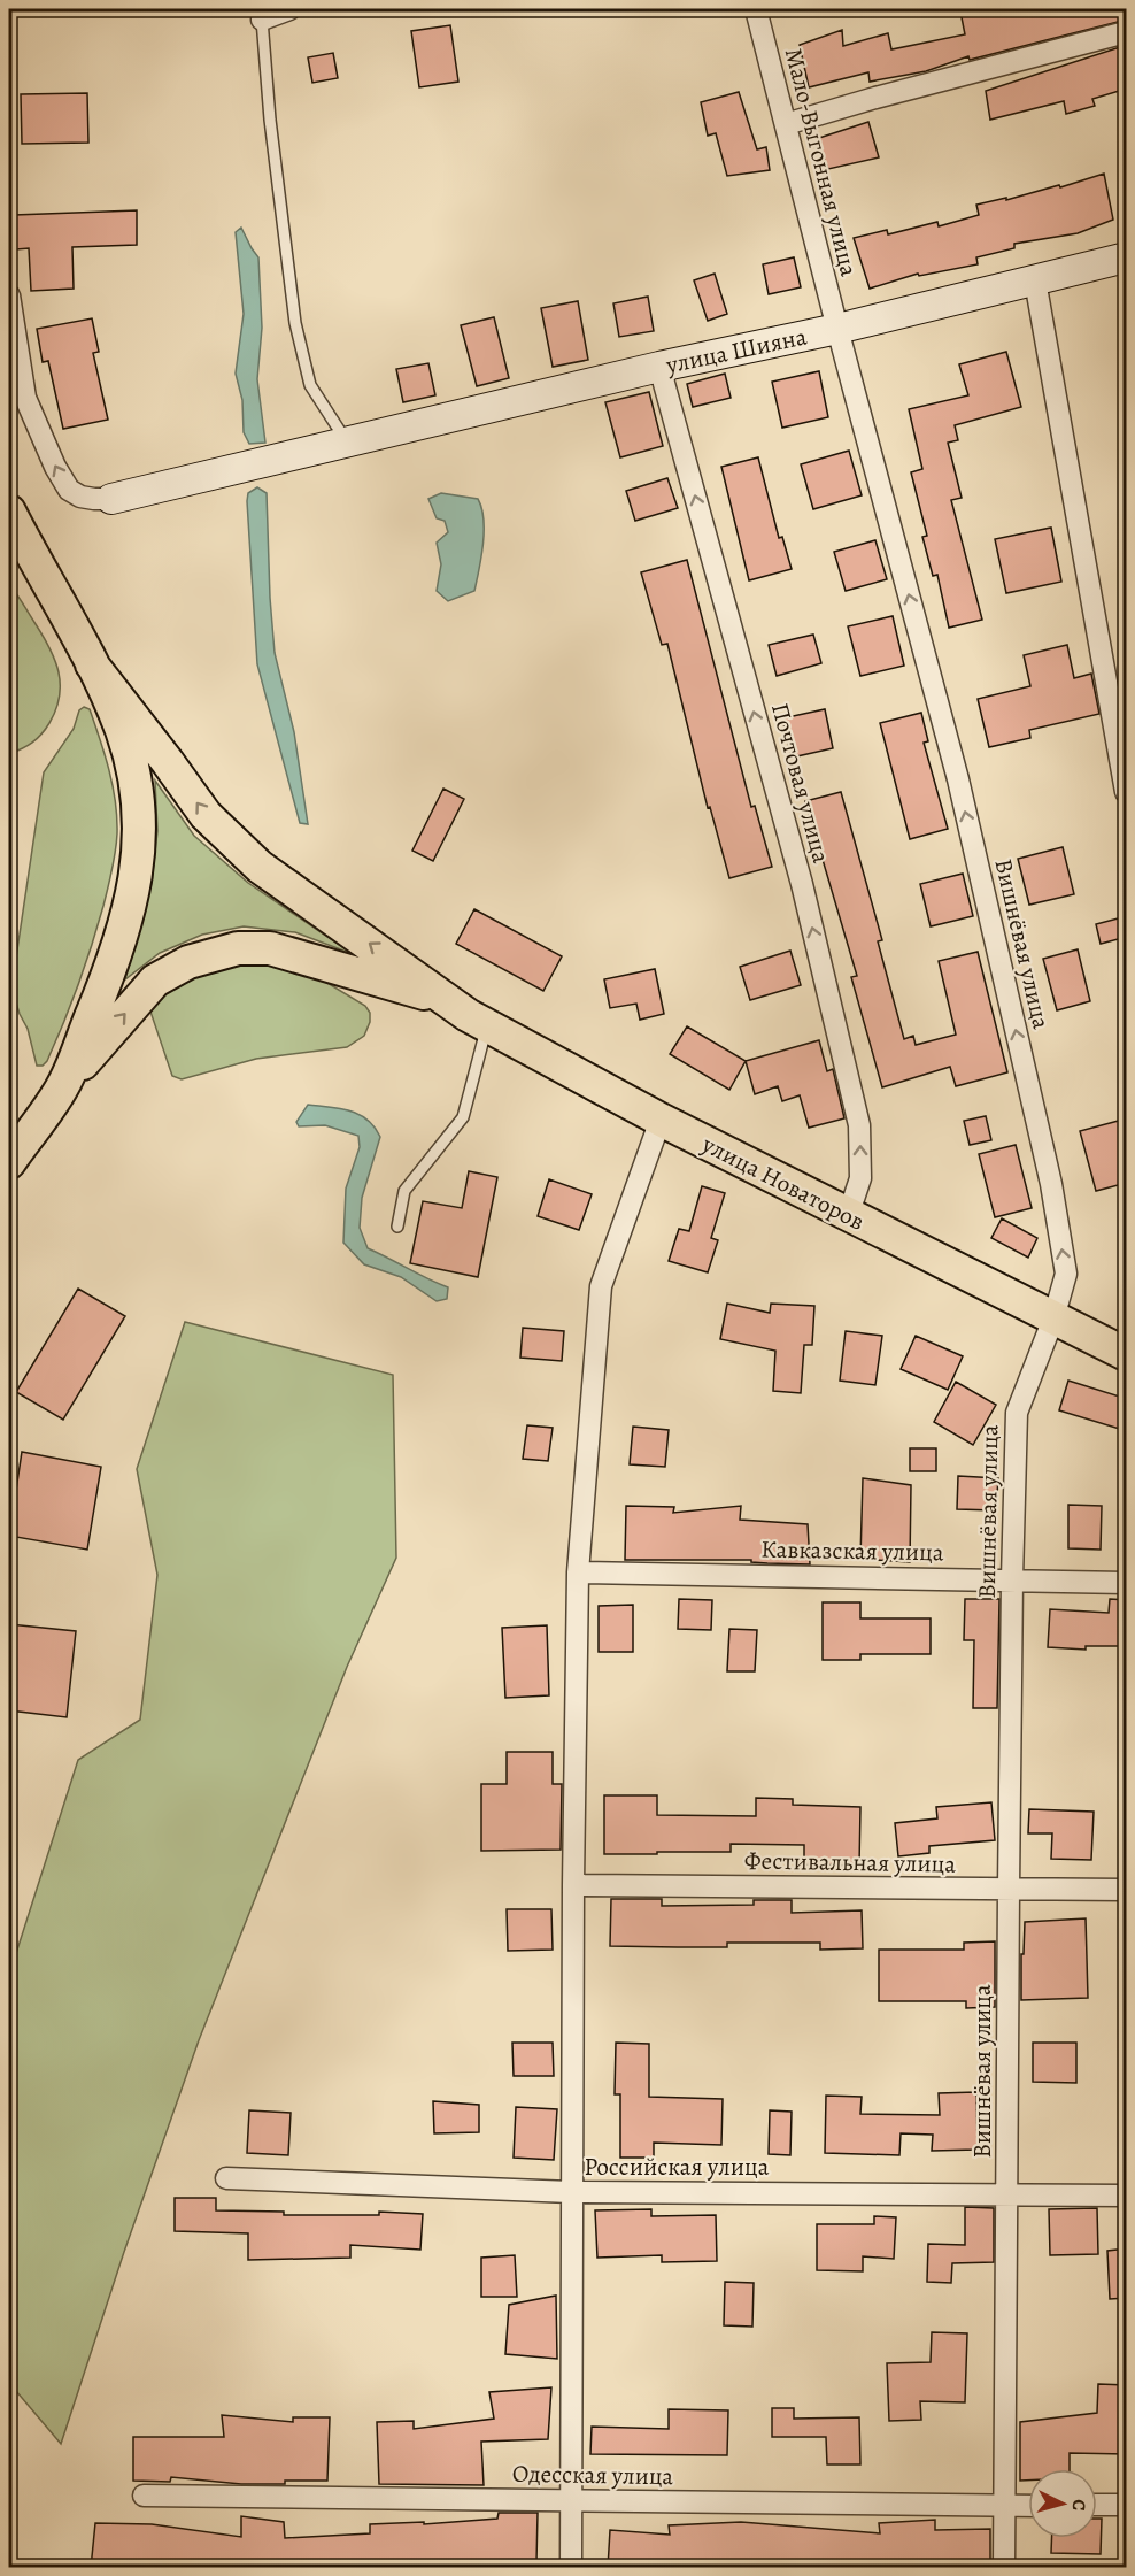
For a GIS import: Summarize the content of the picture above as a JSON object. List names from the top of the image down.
{
  "streets": {
    "main road": ["улица Новаторов"],
    "street": [
      "Мало-Выгонная улица",
      "улица Шияна",
      "Почтовая улица",
      "Вишнёвая улица",
      "Кавказская улица",
      "Фестивальная улица",
      "Российская улица",
      "Одесская улица"
    ]
  },
  "crossings": [
    ["Мало-Выгонная улица", "улица Шияна"],
    ["Мало-Выгонная улица", "Вишнёвая улица"],
    ["улица Шияна", "Почтовая улица"],
    ["улица Шияна", "Вишнёвая улица"],
    ["Почтовая улица", "улица Новаторов"],
    ["Вишнёвая улица", "улица Новаторов"],
    ["Вишнёвая улица", "Кавказская улица"],
    ["Вишнёвая улица", "Фестивальная улица"],
    ["Вишнёвая улица", "Российская улица"],
    ["Вишнёвая улица", "Одесская улица"]
  ],
  "one_way": ["Почтовая улица"],
  "north": "right"
}
